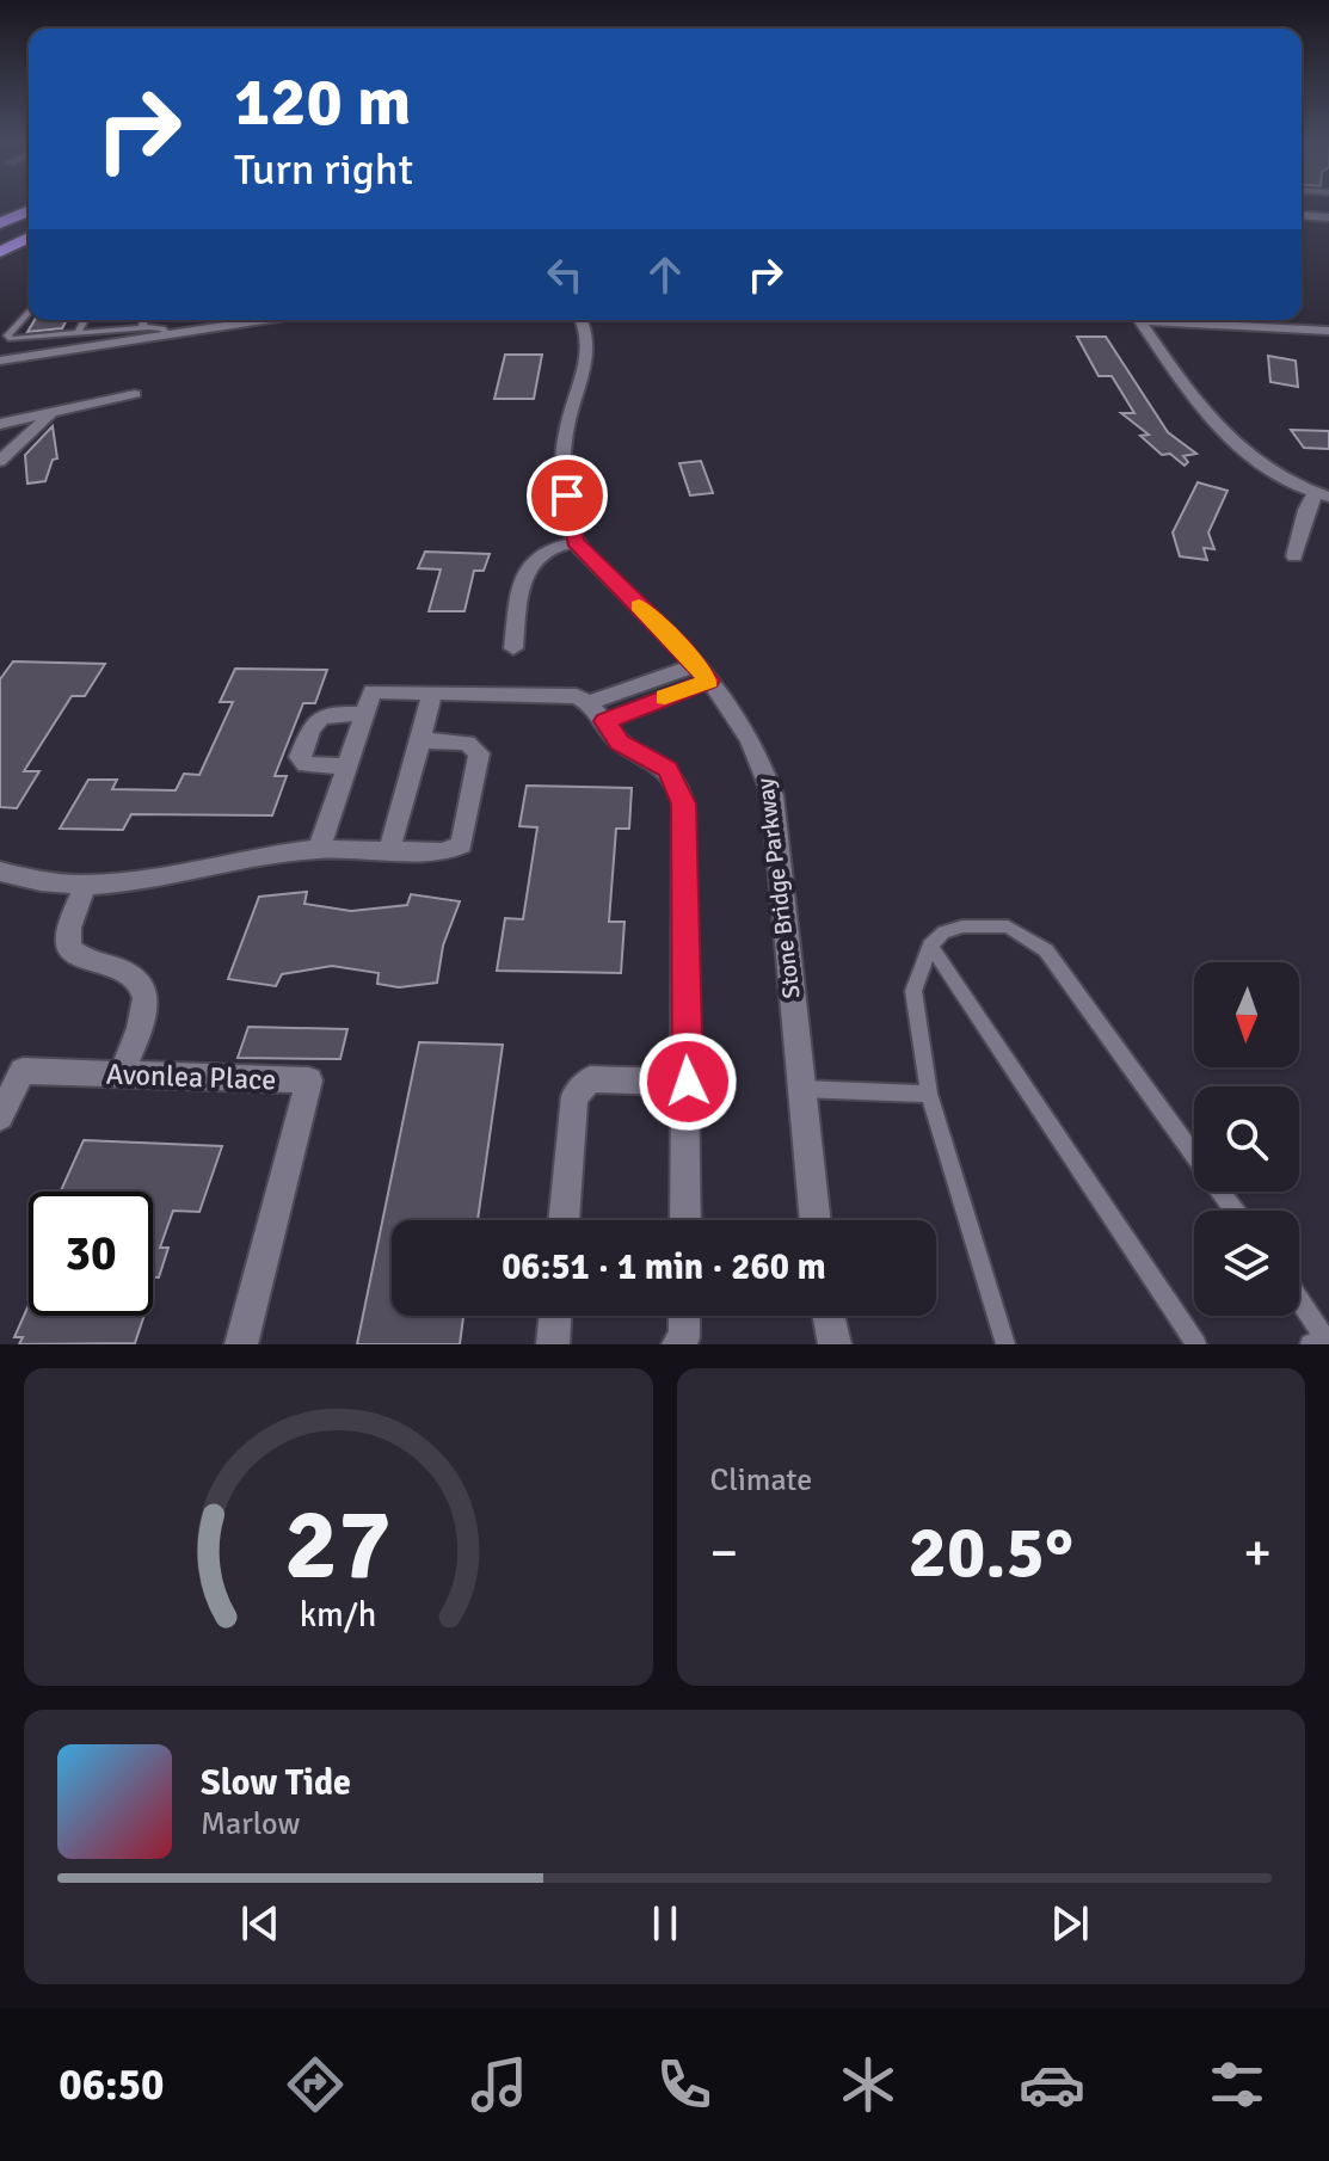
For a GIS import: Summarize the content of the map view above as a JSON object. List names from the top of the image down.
{
  "streets": {
    "street": ["Stone Bridge Parkway", "Avonlea Place"]
  },
  "north": "bottom",
  "page": {
    "turn": ["120 m", "Turn right"],
    "limit": "30",
    "trip": "06:51 · 1 min · 260 m",
    "tile": "Climate",
    "heat": ["−", "20.5°", "+"],
    "song": ["Slow Tide", "Marlow"],
    "tabs": "06:50",
    "gauge": ["27", "km/h"]
  }
}
